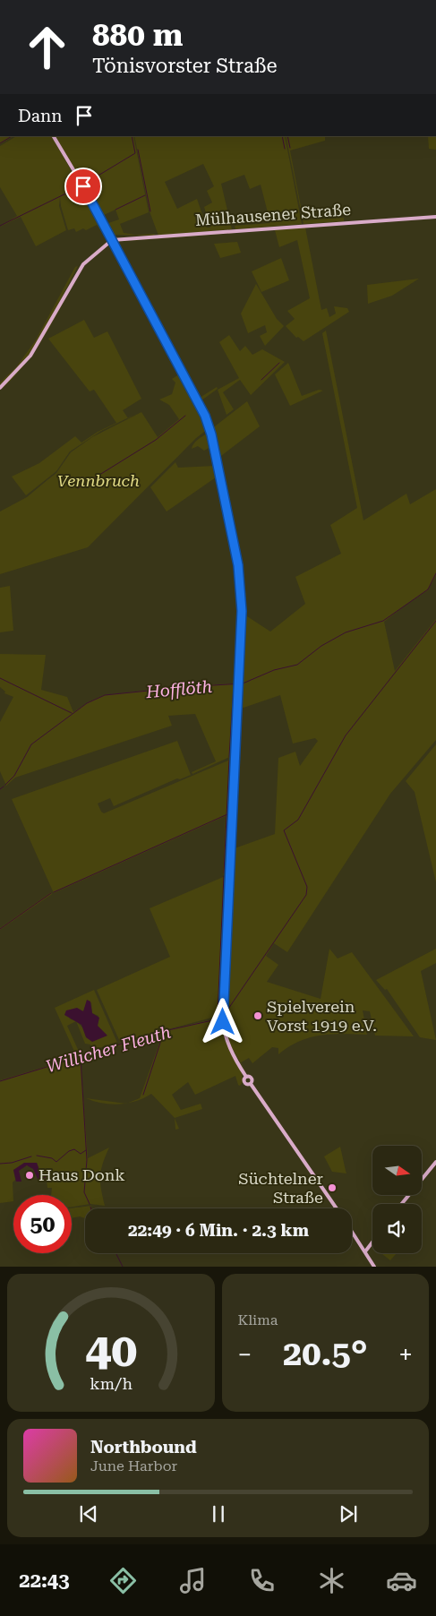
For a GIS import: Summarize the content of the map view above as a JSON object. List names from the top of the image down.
{
  "streets": {
    "main road": ["Mülhausener Straße"]
  },
  "water": ["Hofflöth", "Willicher Fleuth"],
  "parks": ["Vennbruch"],
  "places": ["Spielverein Vorst 1919 e.V.", "Haus Donk", "Süchtelner Straße"],
  "north": "right",
  "page": {
    "turn": ["880 m", "Tönisvorster Straße"],
    "then": "Dann",
    "limit": "50",
    "trip": "22:49 · 6 Min. · 2.3 km",
    "tile": "Klima",
    "heat": ["−", "20.5°", "+"],
    "song": ["Northbound", "June Harbor"],
    "tabs": "22:43",
    "gauge": ["40", "km/h"]
  }
}
